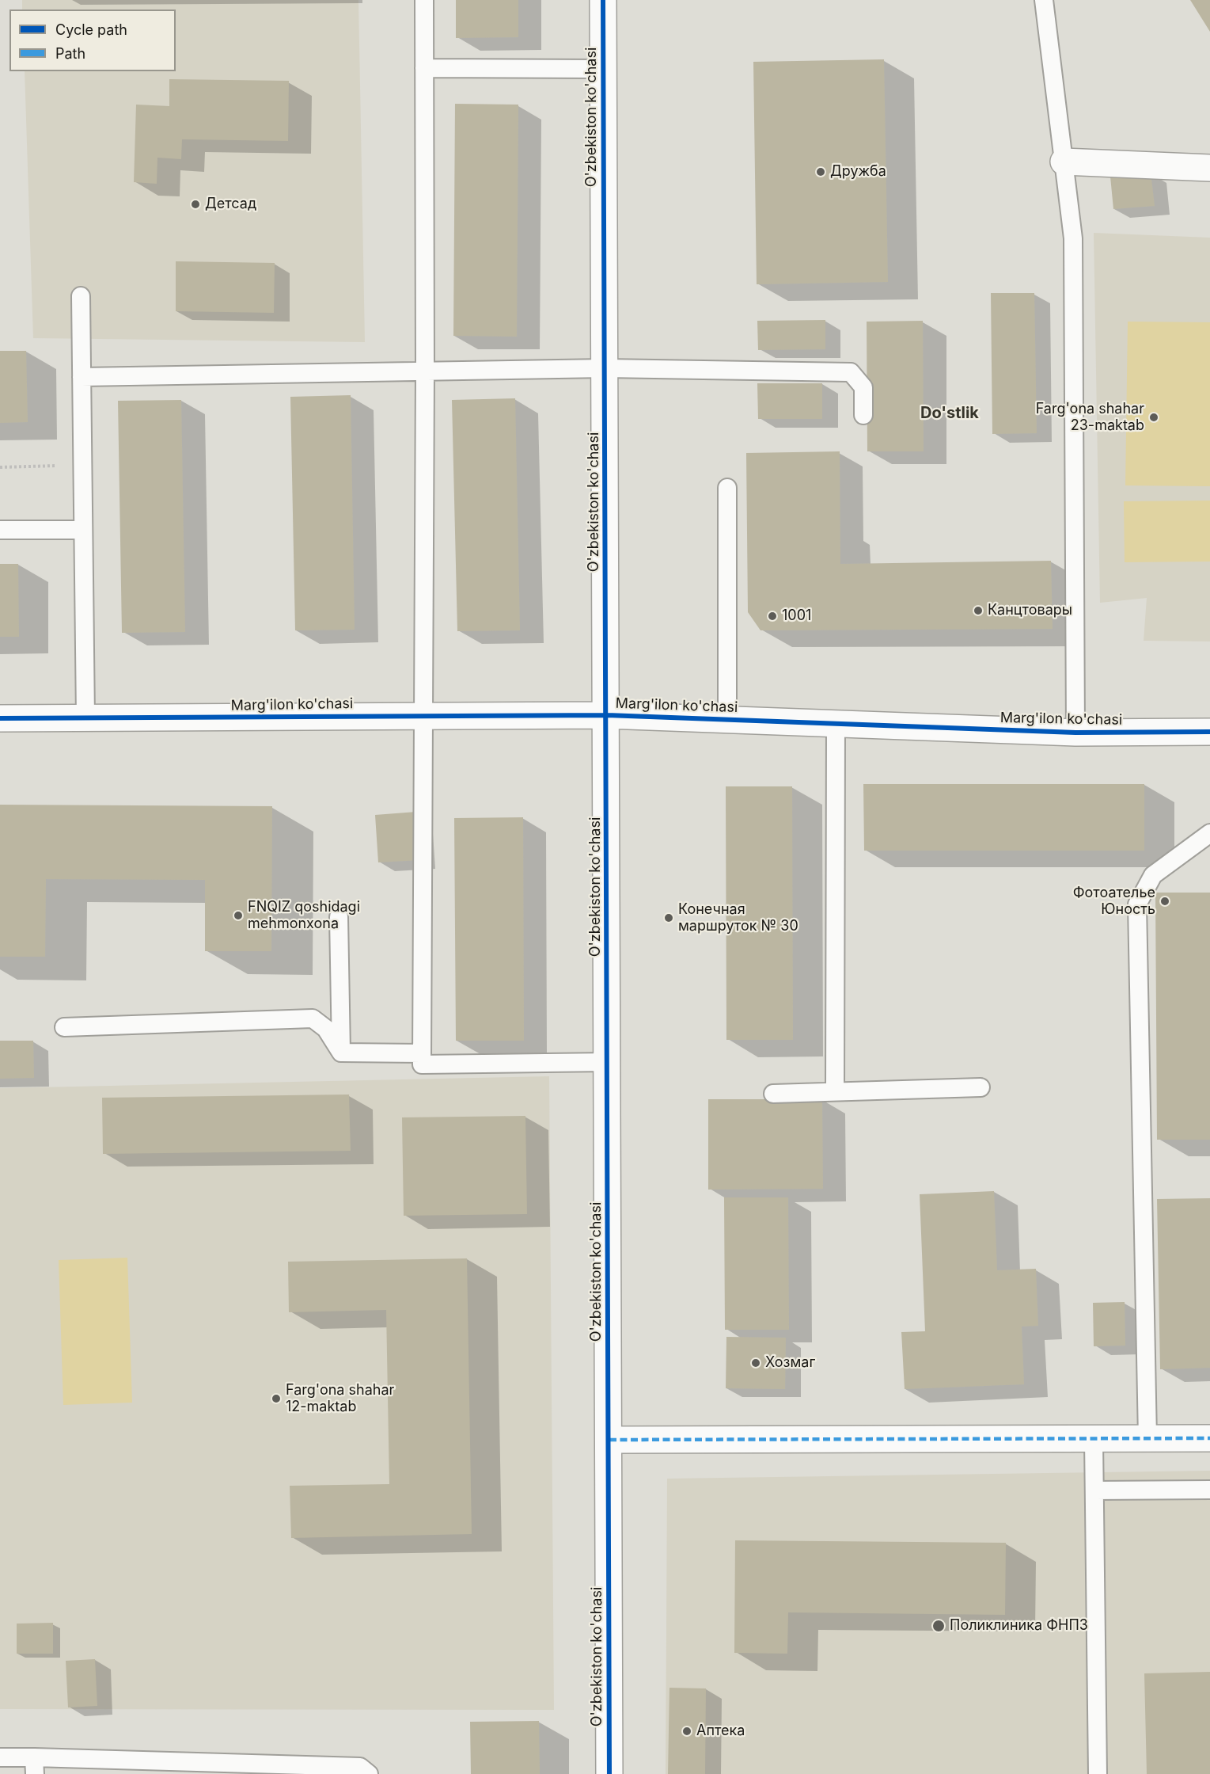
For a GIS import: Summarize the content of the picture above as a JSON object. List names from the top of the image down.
{
  "streets": {
    "street": ["O'zbekiston ko'chasi", "Marg'ilon ko'chasi"]
  },
  "crossings": [
    ["O'zbekiston ko'chasi", "Marg'ilon ko'chasi"]
  ],
  "districts": ["Do'stlik"],
  "places": [
    "Дружба",
    "Детсад",
    "Farg'ona shahar 23-maktab",
    "Канцтовары",
    "1001",
    "Фотоателье Юность",
    "FNQIZ qoshidagi mehmonxona",
    "Конечная маршруток № 30",
    "Хозмаг",
    "Farg'ona shahar 12-maktab",
    "Поликлиника ФНПЗ",
    "Аптека"
  ],
  "legend": ["Cycle path", "Path"]
}
